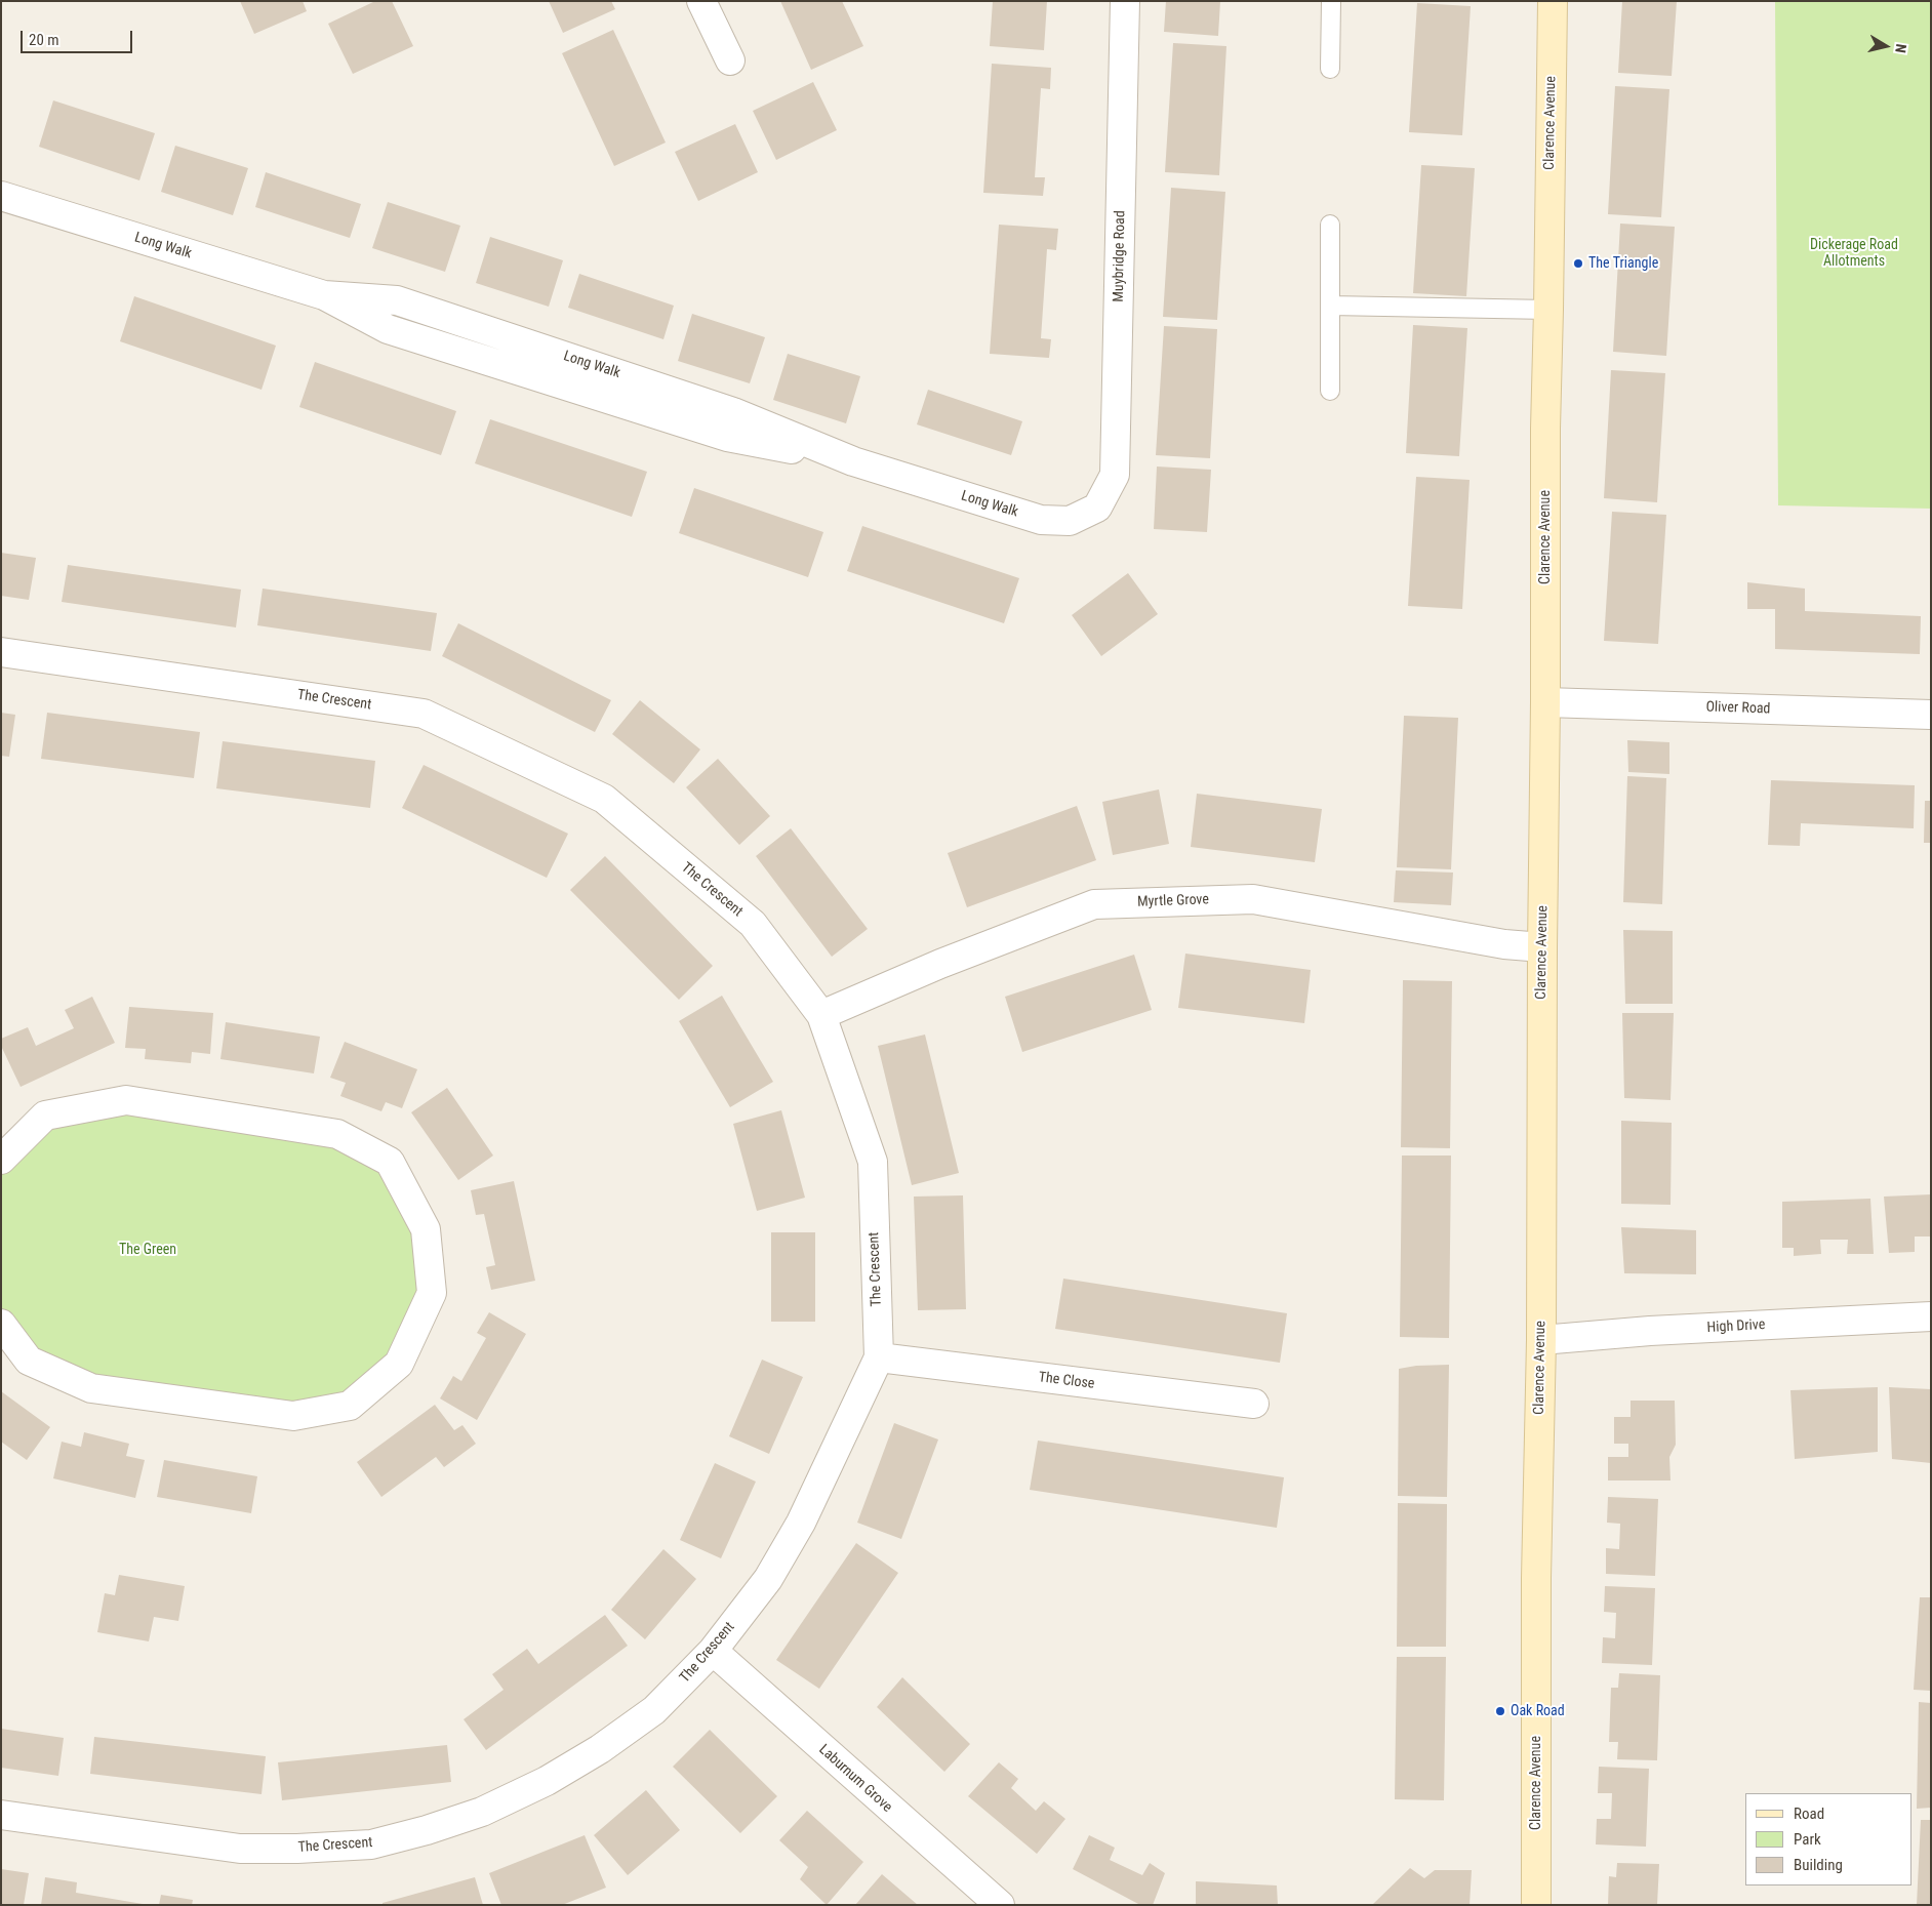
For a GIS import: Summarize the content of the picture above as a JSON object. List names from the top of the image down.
{
  "streets": {
    "street": [
      "Clarence Avenue",
      "Long Walk",
      "Muybridge Road",
      "The Crescent",
      "Oliver Road",
      "Myrtle Grove",
      "High Drive",
      "The Close",
      "Laburnum Grove"
    ]
  },
  "crossings": [
    ["Clarence Avenue", "Oliver Road"],
    ["Clarence Avenue", "Myrtle Grove"],
    ["Clarence Avenue", "High Drive"],
    ["Long Walk", "Muybridge Road"],
    ["The Crescent", "Myrtle Grove"],
    ["The Crescent", "The Close"],
    ["The Crescent", "Laburnum Grove"]
  ],
  "parks": ["Dickerage Road Allotments", "The Green"],
  "places": ["The Triangle", "Oak Road"],
  "legend": ["Road", "Park", "Building"],
  "scale_bar": "20 m",
  "north": "right"
}
